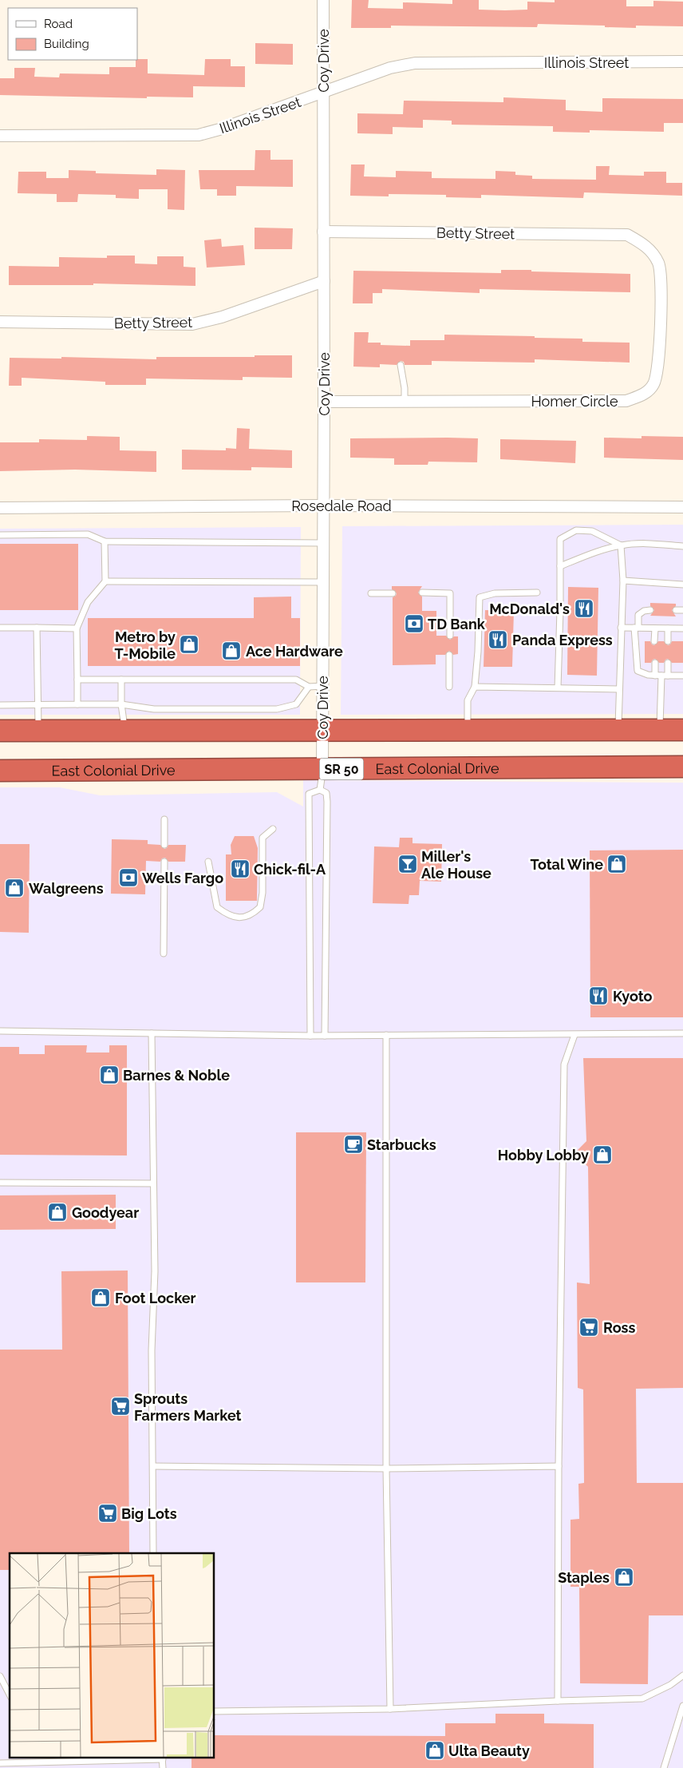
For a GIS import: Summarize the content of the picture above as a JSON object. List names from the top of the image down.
{
  "streets": {
    "highway": ["East Colonial Drive", "SR 50"],
    "street": [
      "Coy Drive",
      "Illinois Street",
      "Betty Street",
      "Homer Circle",
      "Rosedale Road"
    ]
  },
  "crossings": [
    ["Coy Drive", "Illinois Street"],
    ["Coy Drive", "Betty Street"],
    ["Coy Drive", "Homer Circle"],
    ["Coy Drive", "Rosedale Road"],
    ["Coy Drive", "East Colonial Drive"],
    ["Betty Street", "Homer Circle"]
  ],
  "places": {
    "restaurant": [
      "McDonald's",
      "Panda Express",
      "Chick-fil-A",
      "Kyoto"
    ],
    "bank": ["TD Bank", "Wells Fargo"],
    "shop": [
      "Metro by T-Mobile",
      "Ace Hardware",
      "Total Wine",
      "Walgreens",
      "Barnes & Noble",
      "Hobby Lobby",
      "Goodyear",
      "Foot Locker",
      "Staples",
      "Ulta Beauty"
    ],
    "bar": ["Miller's Ale House"],
    "cafe": ["Starbucks"],
    "supermarket": ["Ross", "Sprouts Farmers Market", "Big Lots"]
  },
  "legend": ["Road", "Building"]
}
